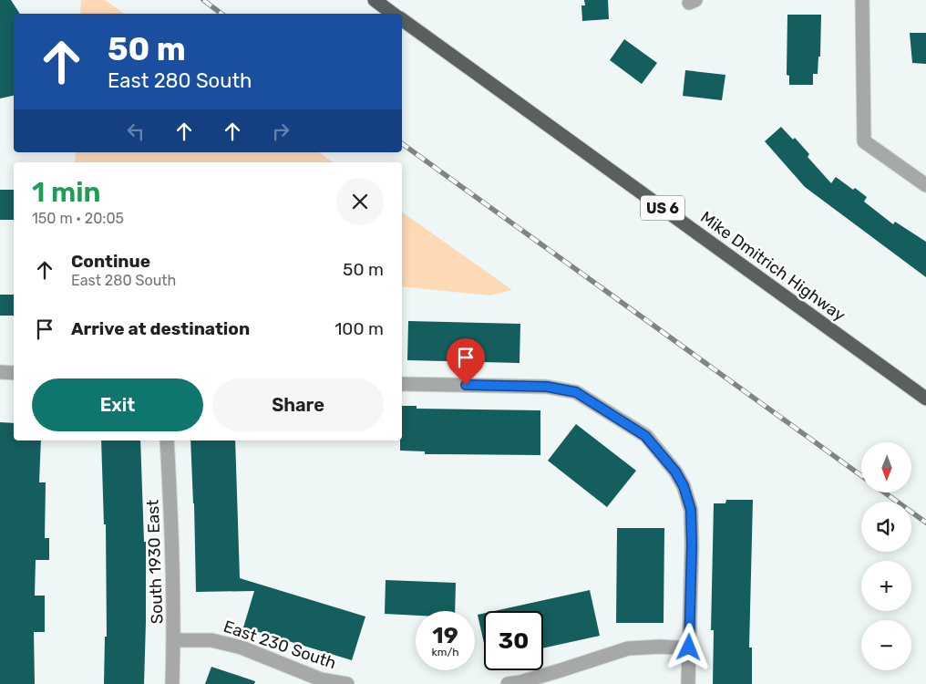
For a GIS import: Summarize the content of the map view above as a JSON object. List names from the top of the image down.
{
  "streets": {
    "highway": ["US 6", "Mike Dmitrich Highway"],
    "street": ["South 1930 East", "East 230 South"]
  },
  "crossings": [
    ["South 1930 East", "East 230 South"]
  ],
  "north": "bottom",
  "page": {
    "turn": ["50 m", "East 280 South"],
    "heading": ["1 min", "150 m · 20:05"],
    "list": [
      {
        "name": "Continue",
        "note": "East 280 South",
        "value": "50 m"
      },
      {
        "name": "Arrive at destination",
        "value": "100 m"
      }
    ],
    "buttons": ["Exit", "Share"],
    "map_buttons": ["+", "−"],
    "speed": "19 km/h",
    "limit": "30"
  }
}
